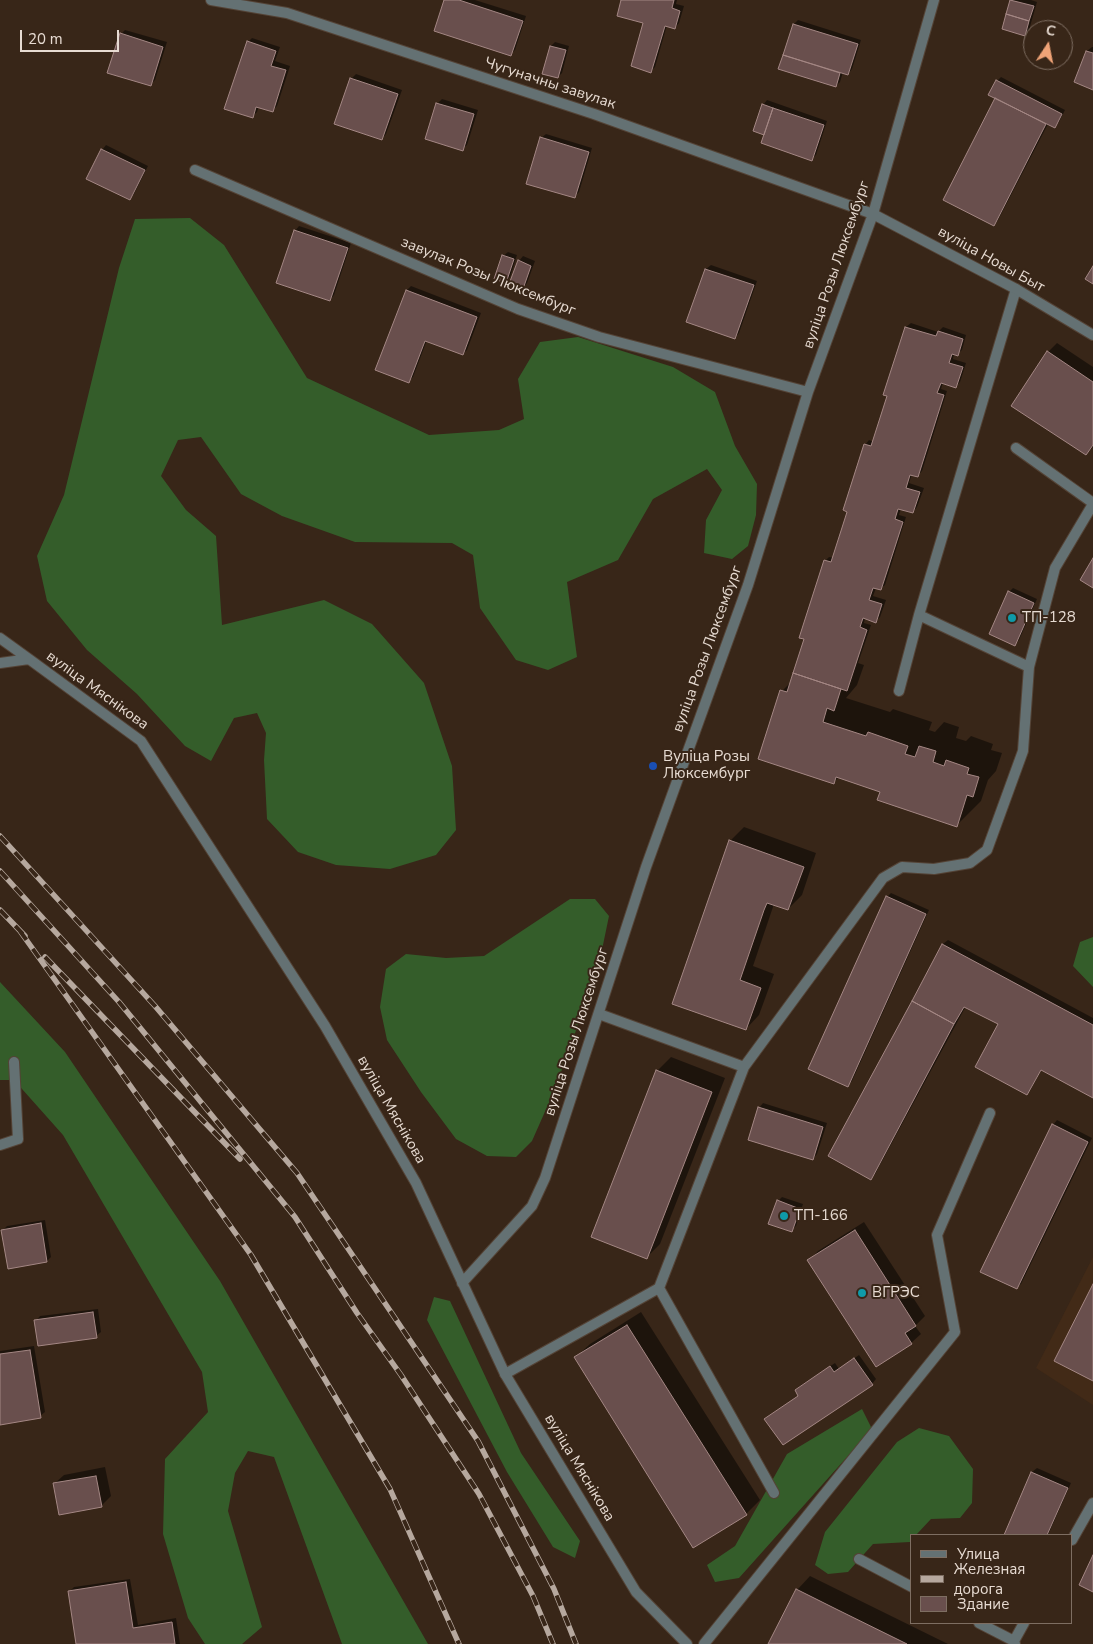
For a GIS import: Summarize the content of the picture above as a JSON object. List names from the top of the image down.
{
  "streets": {
    "street": [
      "Чугуначны завулак",
      "вуліца Новы Быт",
      "вуліца Розы Люксембург",
      "завулак Розы Люксембург",
      "вуліца Мяснікова"
    ]
  },
  "crossings": [
    ["Чугуначны завулак", "вуліца Новы Быт"],
    ["Чугуначны завулак", "вуліца Розы Люксембург"],
    ["вуліца Новы Быт", "вуліца Розы Люксембург"],
    ["вуліца Розы Люксембург", "завулак Розы Люксембург"],
    ["вуліца Розы Люксембург", "вуліца Мяснікова"]
  ],
  "places": [
    "ТП-128",
    "Вуліца Розы Люксембург",
    "ТП-166",
    "ВГРЭС"
  ],
  "legend": ["Улица", "Железная дорога", "Здание"],
  "scale_bar": "20 m",
  "north": "top"
}
